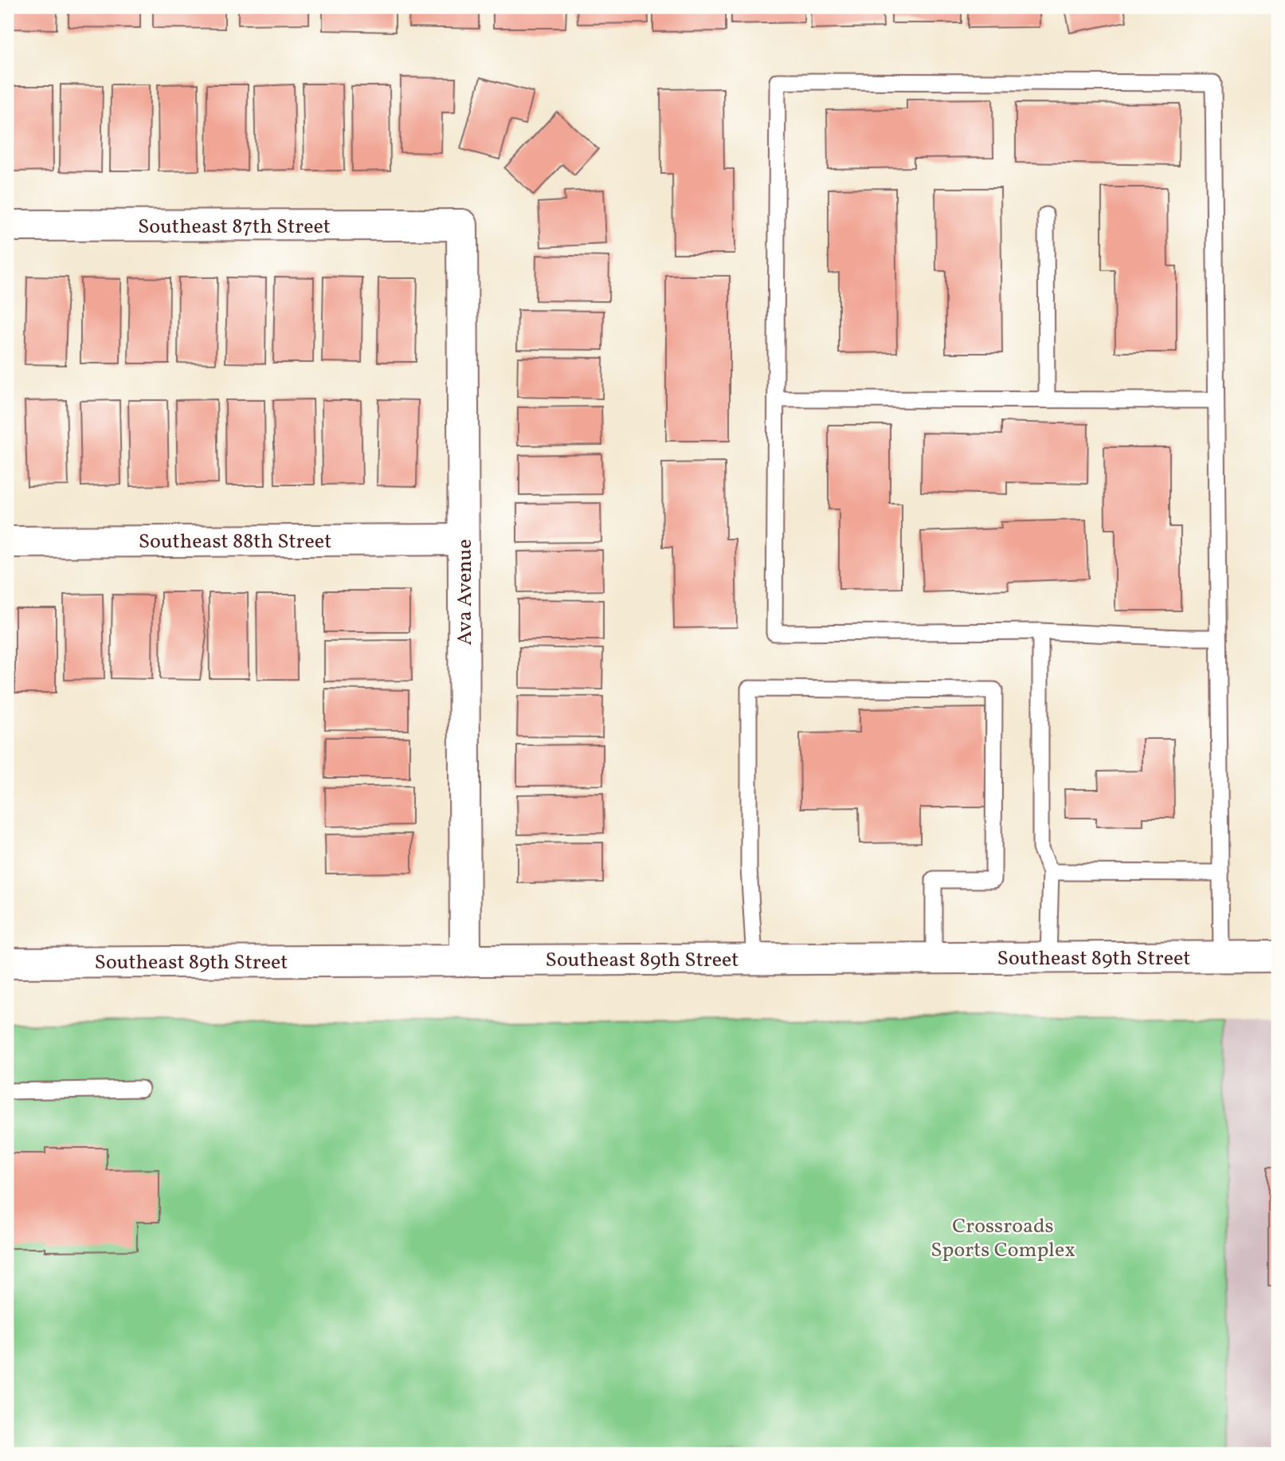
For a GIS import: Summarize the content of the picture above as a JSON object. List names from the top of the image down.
{
  "streets": {
    "street": [
      "Southeast 87th Street",
      "Southeast 88th Street",
      "Ava Avenue",
      "Southeast 89th Street"
    ]
  },
  "crossings": [
    ["Southeast 87th Street", "Ava Avenue"],
    ["Southeast 88th Street", "Ava Avenue"],
    ["Ava Avenue", "Southeast 89th Street"]
  ],
  "parks": ["Crossroads Sports Complex"]
}
